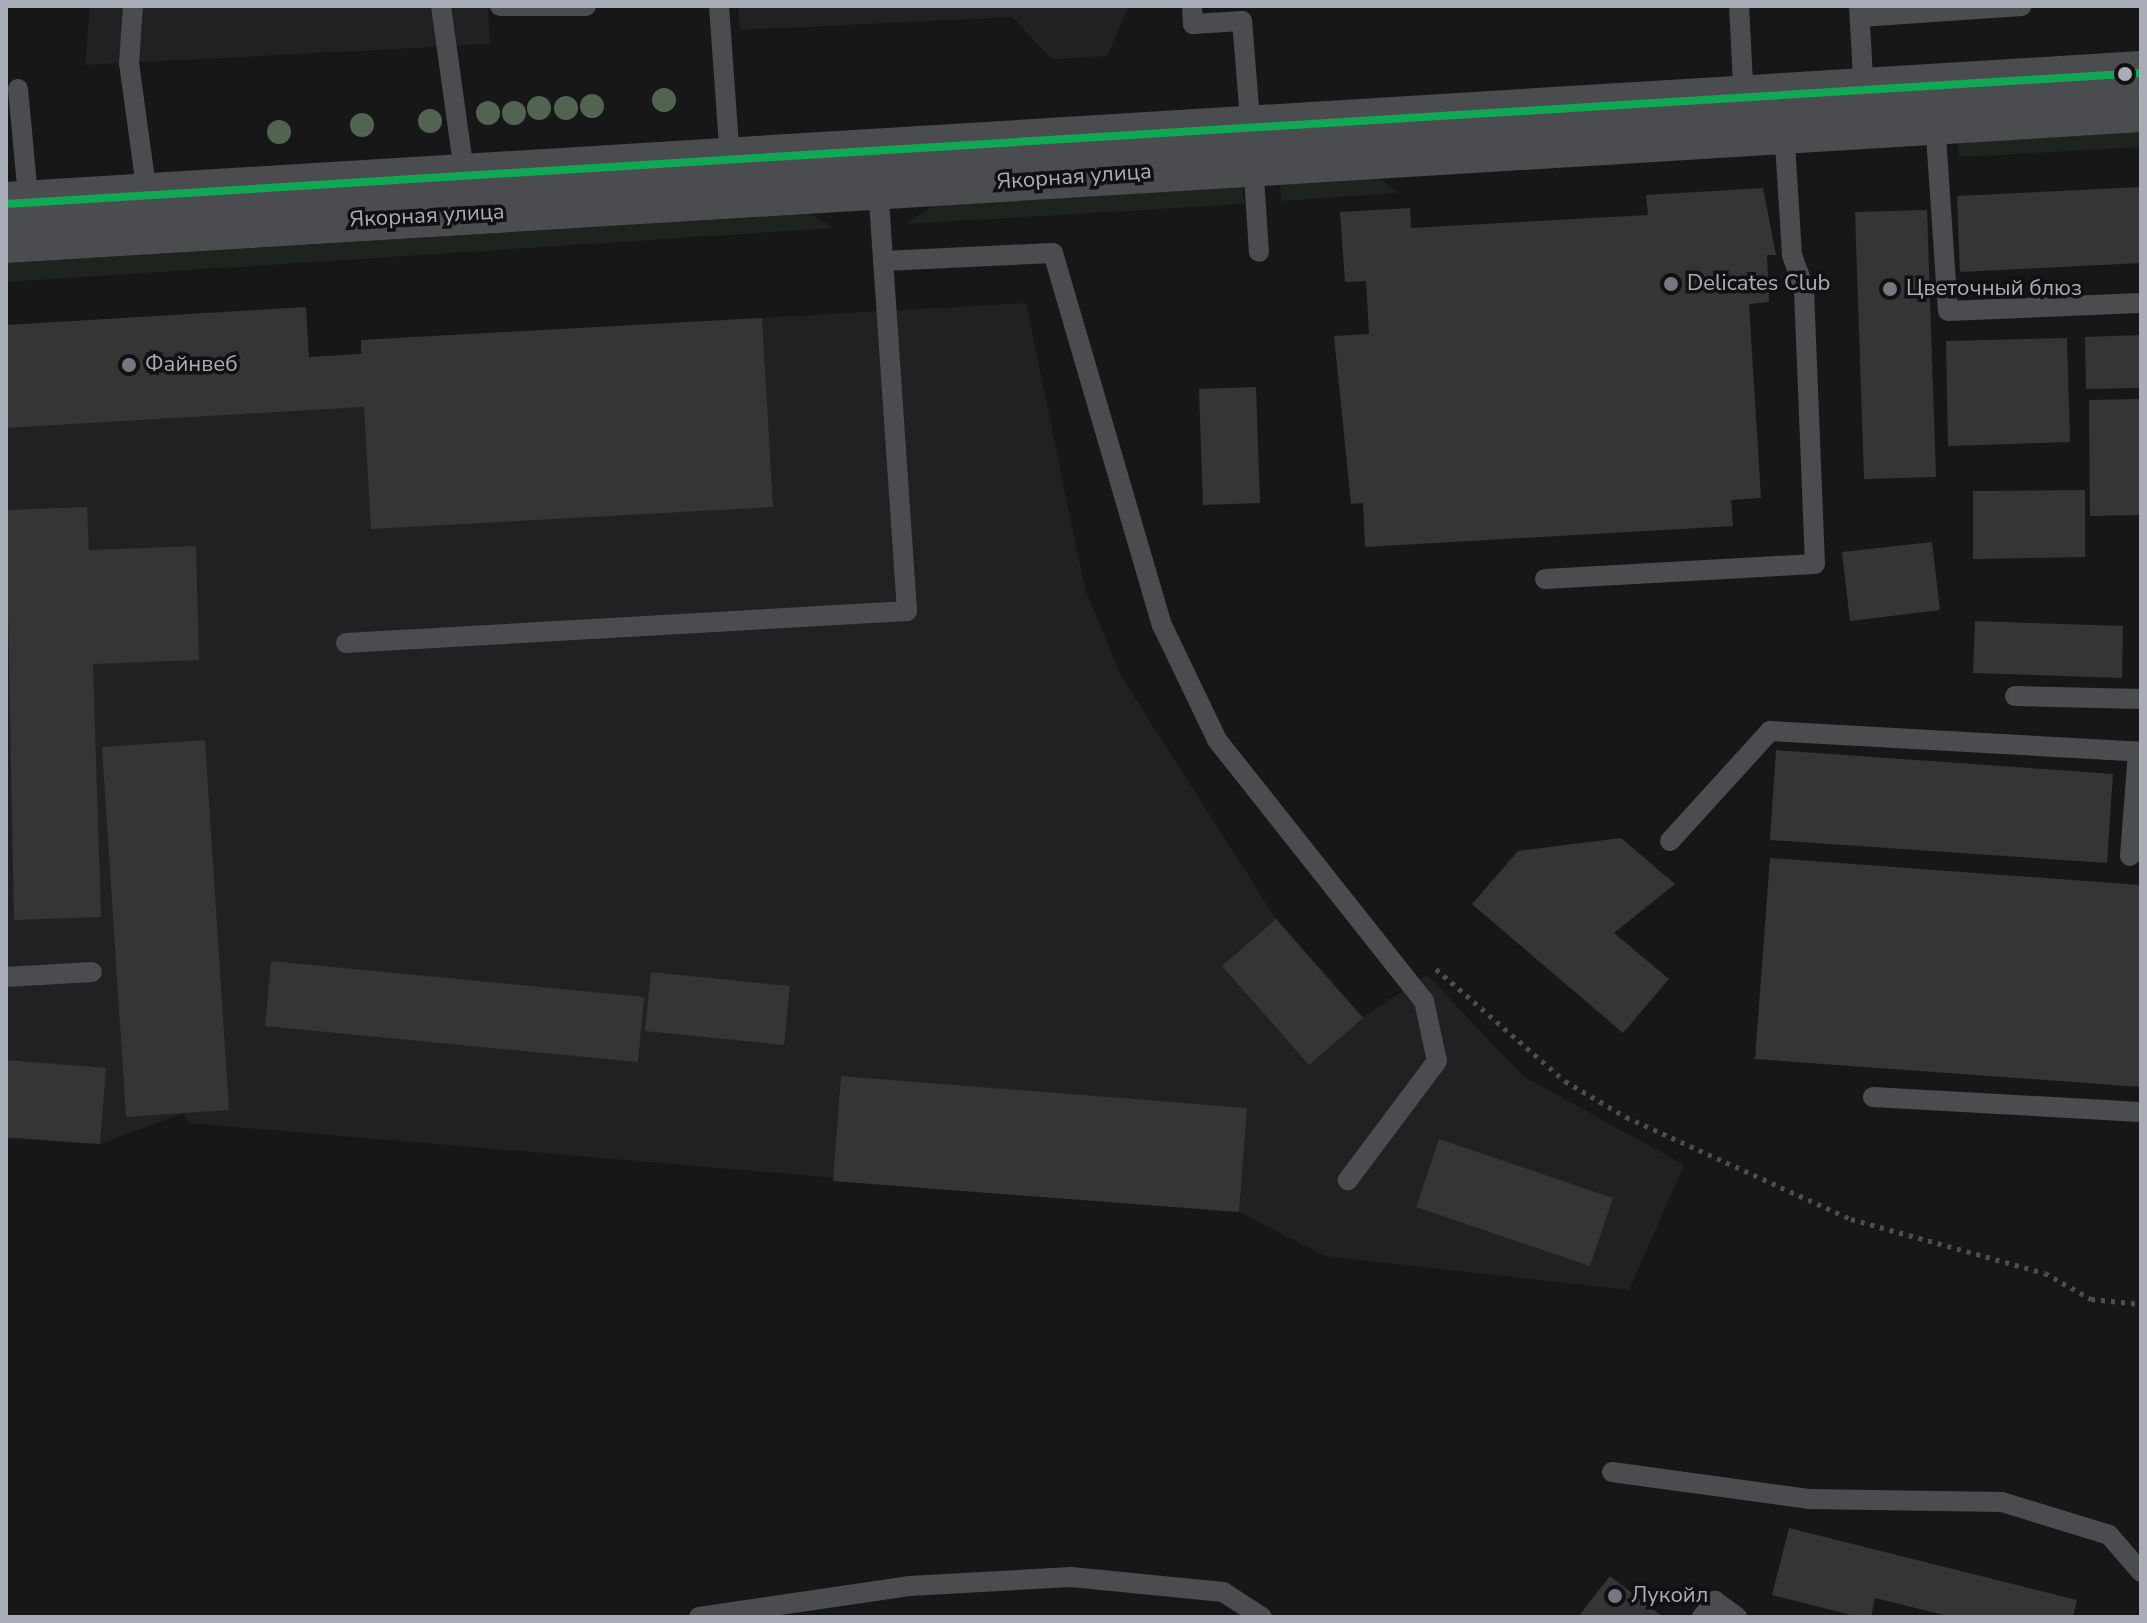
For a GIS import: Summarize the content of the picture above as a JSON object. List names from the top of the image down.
{
  "streets": {
    "street": ["Якорная улица"]
  },
  "places": [
    "Delicates Club",
    "Цветочный блюз",
    "Файнвеб",
    "Лукойл"
  ]
}
